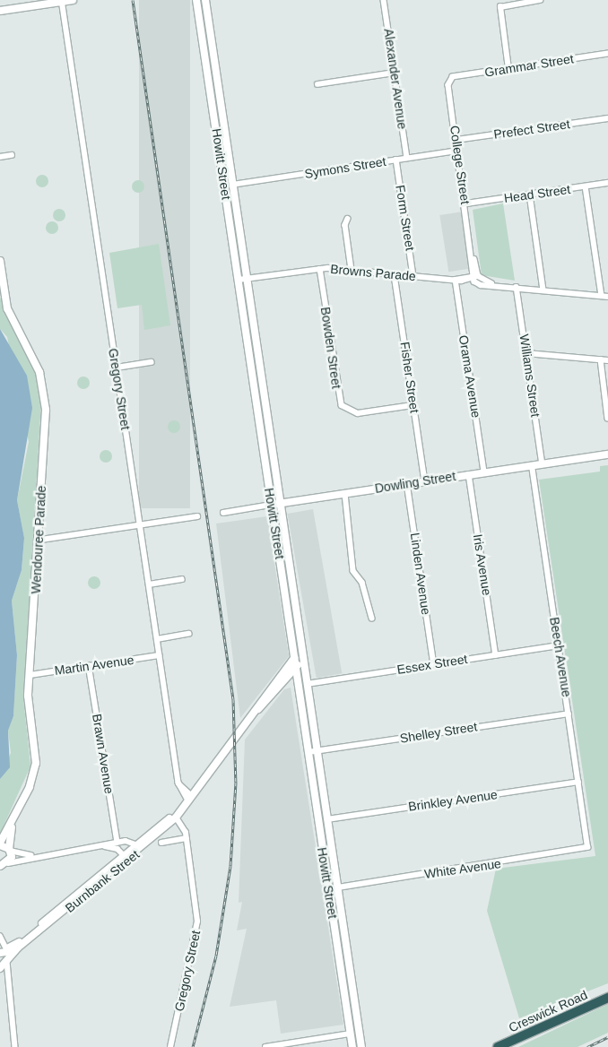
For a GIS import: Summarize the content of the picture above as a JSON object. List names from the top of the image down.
{
  "streets": {
    "highway": ["Creswick Road"],
    "main road": [
      "Howitt Street",
      "Dowling Street",
      "Wendouree Parade",
      "Burnbank Street"
    ],
    "street": [
      "Grammar Street",
      "Alexander Avenue",
      "Prefect Street",
      "College Street",
      "Symons Street",
      "Head Street",
      "Form Street",
      "Browns Parade",
      "Bowden Street",
      "Williams Street",
      "Orama Avenue",
      "Fisher Street",
      "Gregory Street",
      "Iris Avenue",
      "Linden Avenue",
      "Beech Avenue",
      "Essex Street",
      "Martin Avenue",
      "Shelley Street",
      "Brawn Avenue",
      "Brinkley Avenue",
      "White Avenue"
    ]
  },
  "crossings": [
    ["Grammar Street", "College Street"],
    ["Alexander Avenue", "Symons Street"],
    ["Prefect Street", "College Street"],
    ["Howitt Street", "Symons Street"],
    ["Howitt Street", "Browns Parade"],
    ["Howitt Street", "Dowling Street"],
    ["Howitt Street", "Essex Street"],
    ["Howitt Street", "Shelley Street"],
    ["Howitt Street", "Brinkley Avenue"],
    ["Howitt Street", "White Avenue"],
    ["Howitt Street", "Burnbank Street"],
    ["College Street", "Symons Street"],
    ["College Street", "Head Street"],
    ["College Street", "Browns Parade"],
    ["Symons Street", "Form Street"],
    ["Form Street", "Browns Parade"],
    ["Browns Parade", "Bowden Street"],
    ["Browns Parade", "Orama Avenue"],
    ["Browns Parade", "Fisher Street"],
    ["Bowden Street", "Fisher Street"],
    ["Williams Street", "Dowling Street"],
    ["Orama Avenue", "Dowling Street"],
    ["Fisher Street", "Dowling Street"],
    ["Gregory Street", "Martin Avenue"],
    ["Gregory Street", "Burnbank Street"],
    ["Dowling Street", "Iris Avenue"],
    ["Dowling Street", "Linden Avenue"],
    ["Dowling Street", "Beech Avenue"],
    ["Wendouree Parade", "Martin Avenue"],
    ["Iris Avenue", "Essex Street"],
    ["Linden Avenue", "Essex Street"],
    ["Beech Avenue", "Essex Street"],
    ["Beech Avenue", "Shelley Street"],
    ["Beech Avenue", "Brinkley Avenue"],
    ["Beech Avenue", "White Avenue"],
    ["Martin Avenue", "Brawn Avenue"]
  ]
}
